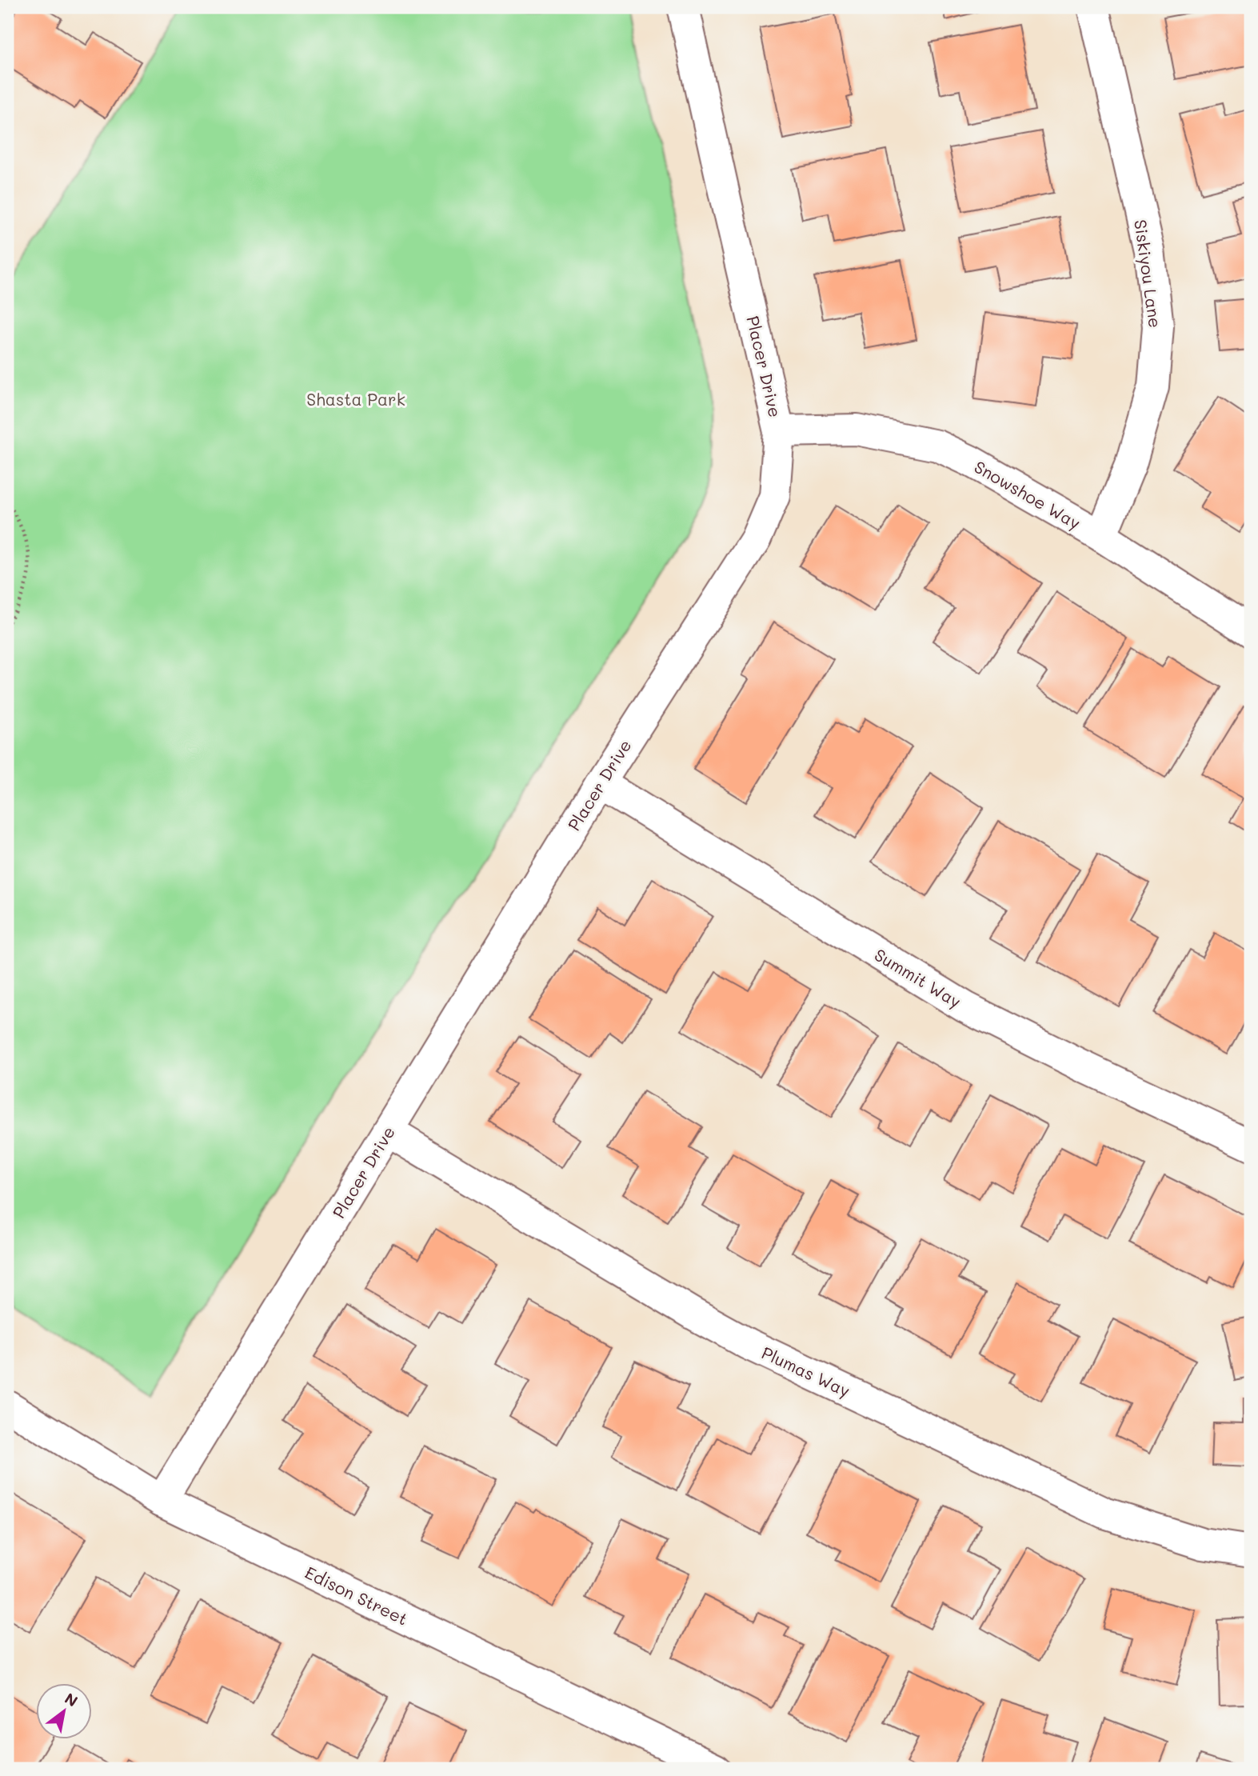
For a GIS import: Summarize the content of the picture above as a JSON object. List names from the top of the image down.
{
  "streets": {
    "street": [
      "Siskiyou Lane",
      "Placer Drive",
      "Snowshoe Way",
      "Summit Way",
      "Plumas Way",
      "Edison Street"
    ]
  },
  "crossings": [
    ["Siskiyou Lane", "Snowshoe Way"],
    ["Placer Drive", "Snowshoe Way"],
    ["Placer Drive", "Summit Way"],
    ["Placer Drive", "Plumas Way"],
    ["Placer Drive", "Edison Street"]
  ],
  "parks": ["Shasta Park"],
  "north": "top right"
}
